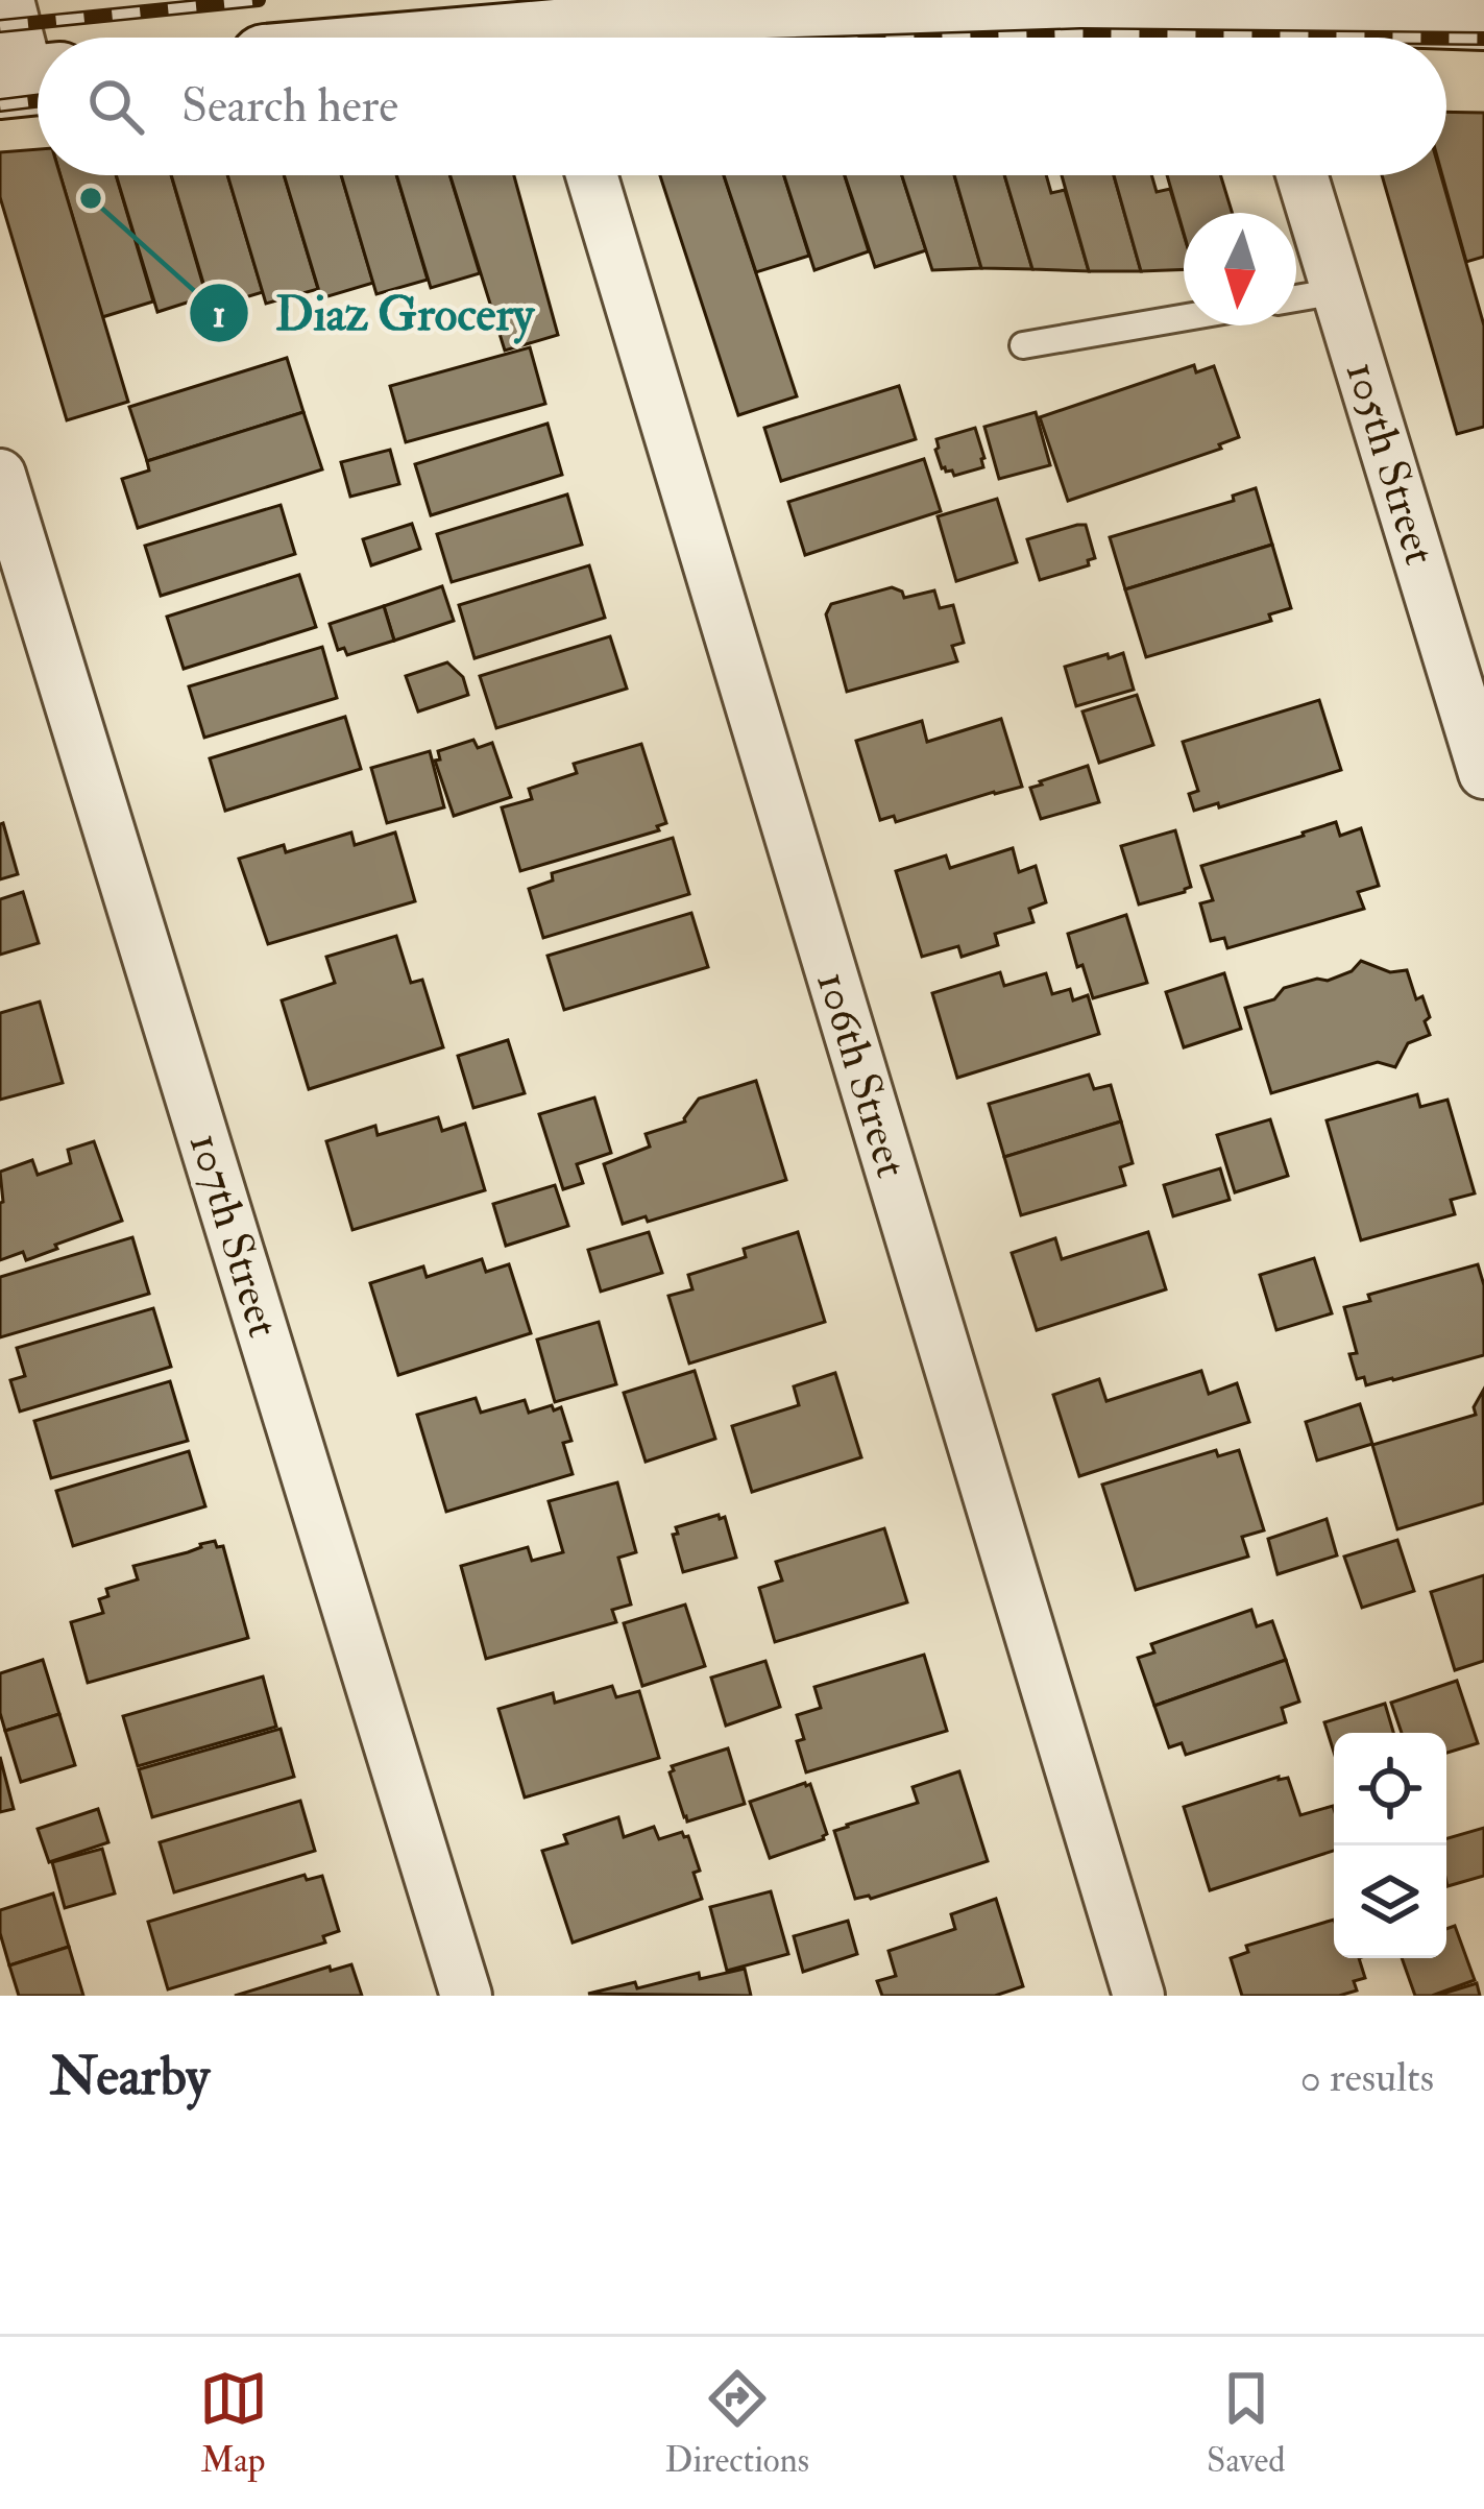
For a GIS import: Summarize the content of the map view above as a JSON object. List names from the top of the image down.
{
  "streets": {
    "street": ["105th Street", "106th Street", "107th Street"]
  },
  "places": ["Diaz Grocery"],
  "north": "bottom",
  "page": {
    "search": "Search here",
    "heading": ["Nearby", "0 results"],
    "nav": ["Map", "Directions", "Saved"]
  }
}
